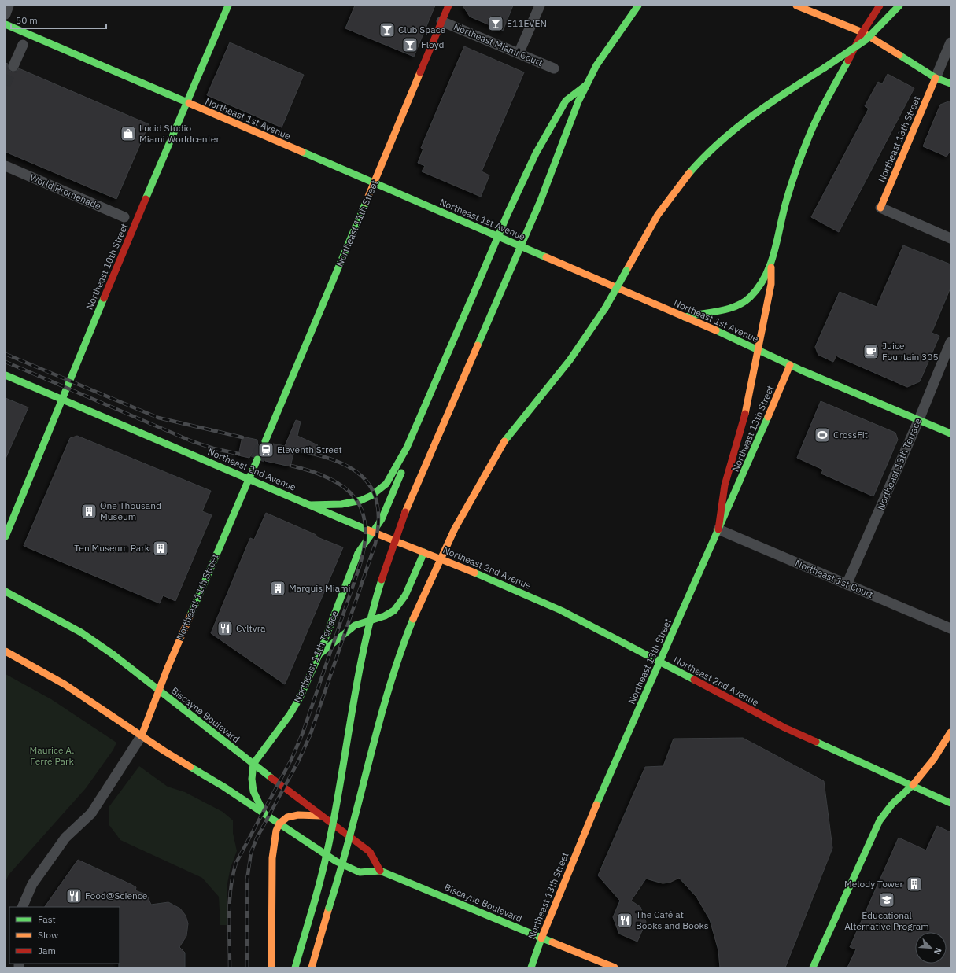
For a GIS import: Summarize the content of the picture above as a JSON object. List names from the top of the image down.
{
  "streets": {
    "main road": [
      "Northeast 1st Avenue",
      "Northeast 13th Street",
      "Northeast 11th Street",
      "Northeast 10th Street",
      "Northeast 2nd Avenue",
      "Northeast 11th Terrace",
      "Biscayne Boulevard"
    ],
    "street": [
      "Northeast Miami Court",
      "World Promenade",
      "Northeast 13th Terrace",
      "Northeast 1st Court"
    ]
  },
  "crossings": [
    ["Northeast Miami Court", "Northeast 11th Street"],
    ["Northeast 1st Avenue", "Northeast 13th Street"],
    ["Northeast 1st Avenue", "Northeast 11th Street"],
    ["Northeast 1st Avenue", "Northeast 10th Street"],
    ["Northeast 1st Avenue", "Northeast 13th Terrace"],
    ["Northeast 13th Street", "Northeast 2nd Avenue"],
    ["Northeast 13th Street", "Northeast 1st Court"],
    ["Northeast 13th Street", "Biscayne Boulevard"],
    ["Northeast 11th Street", "Northeast 2nd Avenue"],
    ["Northeast 11th Street", "Biscayne Boulevard"],
    ["Northeast 10th Street", "Northeast 2nd Avenue"],
    ["Northeast 13th Terrace", "Northeast 1st Court"],
    ["Northeast 2nd Avenue", "Northeast 11th Terrace"],
    ["Northeast 11th Terrace", "Biscayne Boulevard"]
  ],
  "parks": ["Maurice A. Ferré Park"],
  "places": {
    "bar": ["E11EVEN", "Club Space", "Floyd"],
    "shop": ["Lucid Studio Miami Worldcenter"],
    "cafe": ["Juice Fountain 305"],
    "sports": ["CrossFit"],
    "station": ["Eleventh Street"],
    "building": [
      "One Thousand Museum",
      "Ten Museum Park",
      "Marquis Miami",
      "Melody Tower"
    ],
    "restaurant": ["Cvltvra", "Food@Science", "The Café at Books and Books"],
    "school or university": ["Educational Alternative Program"]
  },
  "legend": ["Fast", "Slow", "Jam"],
  "scale_bar": "50 m",
  "north": "bottom right"
}
